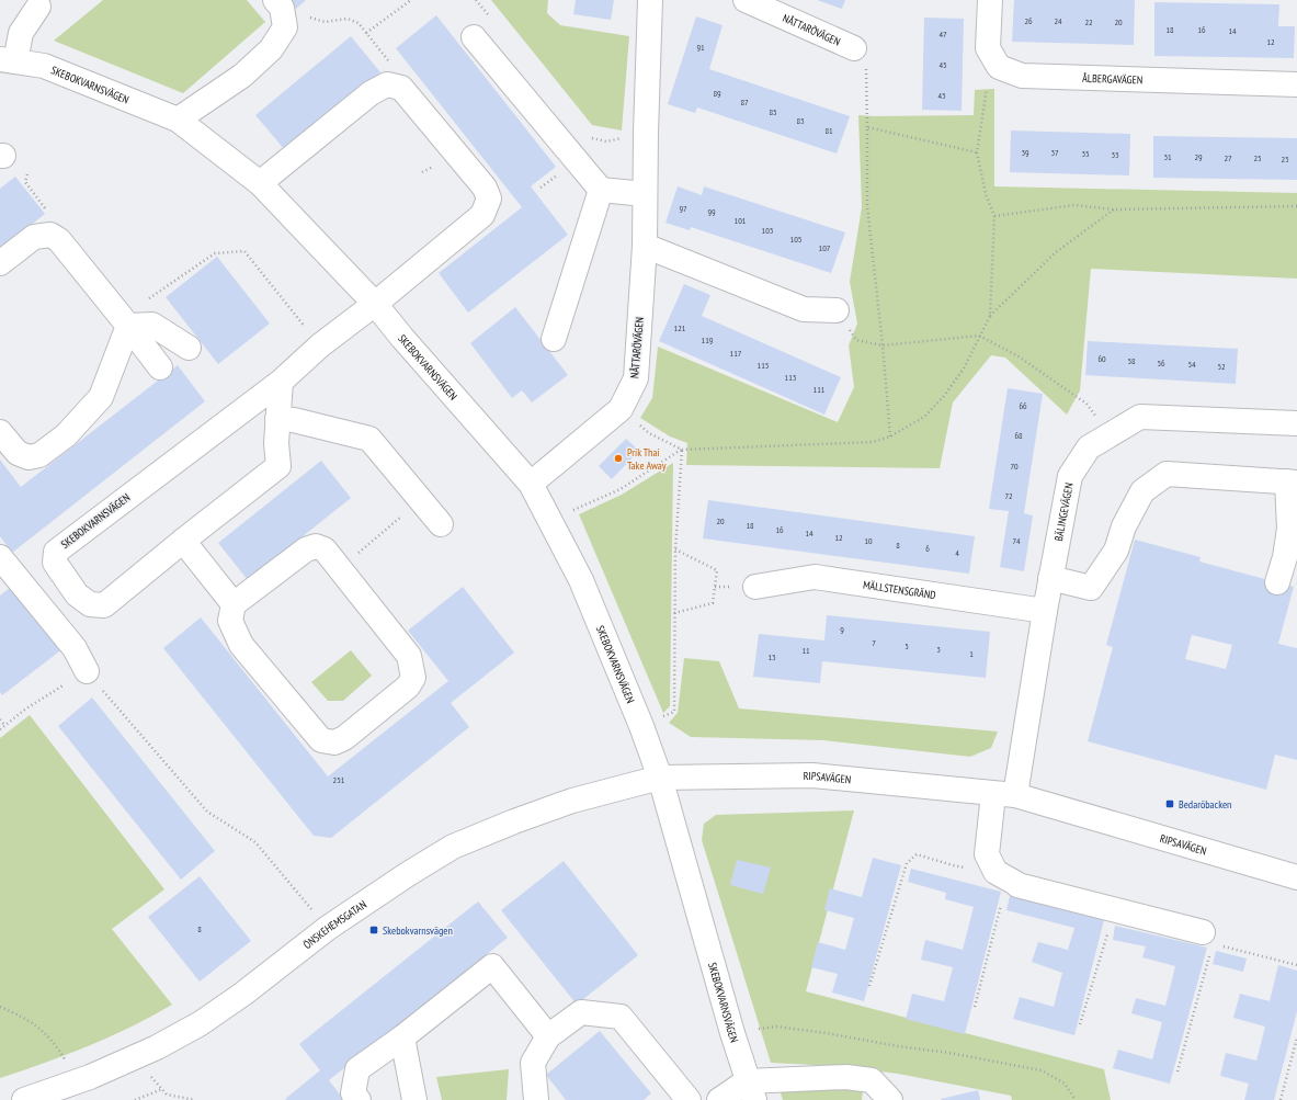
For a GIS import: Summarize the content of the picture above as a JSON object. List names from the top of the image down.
{
  "streets": {
    "street": [
      "NÅTTARÖVÄGEN",
      "ÅLBERGAVÄGEN",
      "SKEBOKVARNSVÄGEN",
      "BÄLINGEVÄGEN",
      "MÄLLSTENSGRÄND",
      "RIPSAVÄGEN",
      "ÖNSKEHEMSGATAN"
    ]
  },
  "crossings": [
    ["NÅTTARÖVÄGEN", "SKEBOKVARNSVÄGEN"],
    ["SKEBOKVARNSVÄGEN", "RIPSAVÄGEN"],
    ["SKEBOKVARNSVÄGEN", "ÖNSKEHEMSGATAN"],
    ["BÄLINGEVÄGEN", "MÄLLSTENSGRÄND"],
    ["BÄLINGEVÄGEN", "RIPSAVÄGEN"],
    ["RIPSAVÄGEN", "ÖNSKEHEMSGATAN"]
  ],
  "places": {
    "other": ["Prik Thai Take Away"],
    "transit": ["Bedaröbacken", "Skebokvarnsvägen"]
  },
  "house_numbers": [
    "26",
    "24",
    "22",
    "20",
    "18",
    "16",
    "14",
    "47",
    "12",
    "91",
    "45",
    "89",
    "43",
    "87",
    "85",
    "83",
    "81",
    "39",
    "37",
    "35",
    "33",
    "31",
    "29",
    "27",
    "25",
    "23",
    "97",
    "99",
    "101",
    "103",
    "105",
    "107",
    "121",
    "119",
    "117",
    "60",
    "58",
    "56",
    "54",
    "115",
    "52",
    "113",
    "111",
    "66",
    "68",
    "70",
    "72",
    "20",
    "18",
    "16",
    "14",
    "12",
    "10",
    "74",
    "8",
    "6",
    "4",
    "9",
    "7",
    "5",
    "3",
    "11",
    "1",
    "13",
    "251",
    "8"
  ]
}
